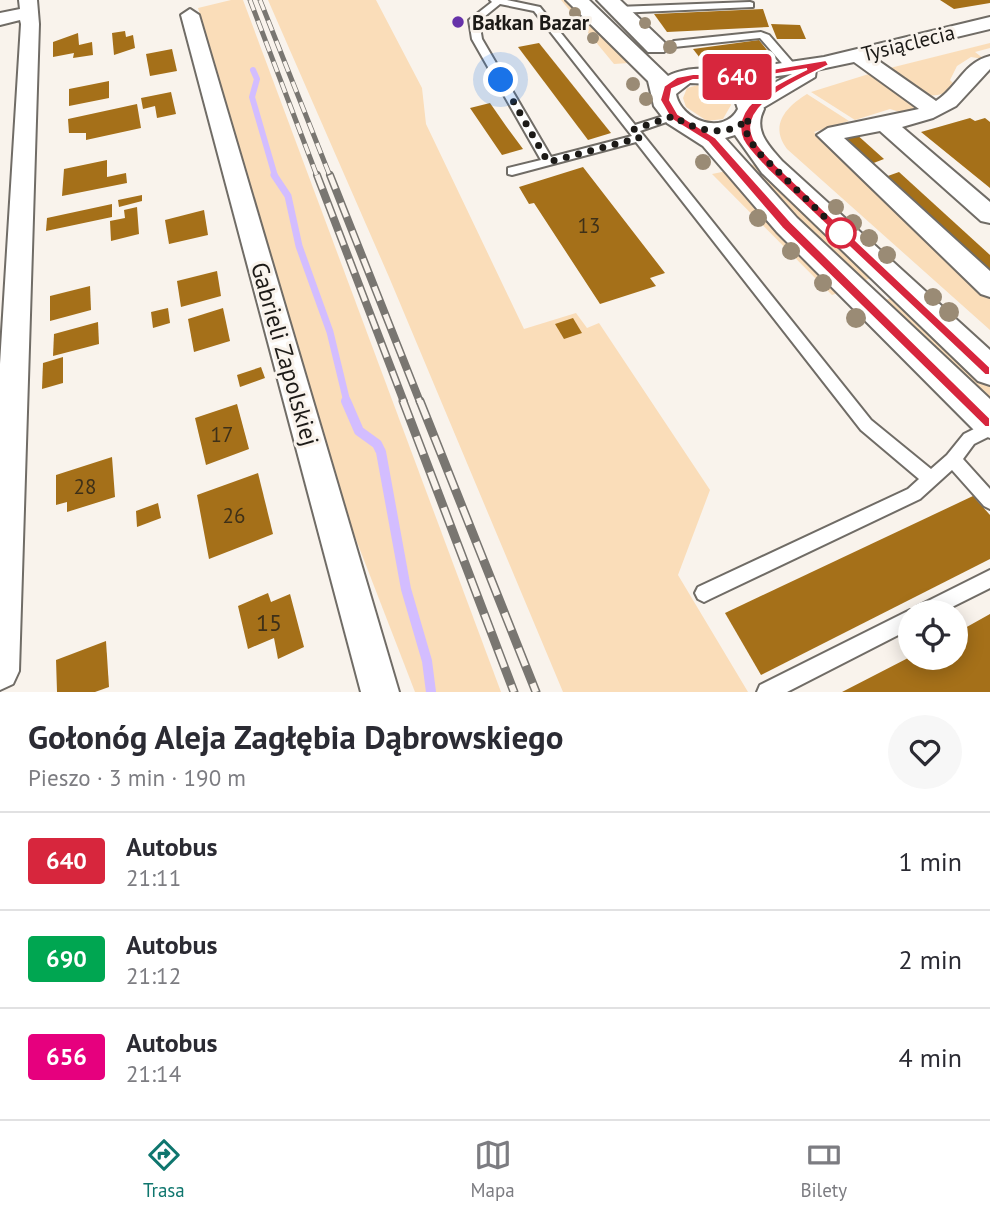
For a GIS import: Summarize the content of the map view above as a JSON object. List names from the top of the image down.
{
  "streets": {
    "street": ["Tysiąclecia", "Gabrieli Zapolskiej"]
  },
  "places": ["Bałkan Bazar"],
  "lines": ["bus line 640"],
  "house_numbers": [
    "13",
    "17",
    "28",
    "26",
    "15"
  ],
  "page": {
    "on_map": "640",
    "heading": ["Gołonóg Aleja Zagłębia Dąbrowskiego", "Pieszo · 3 min · 190 m"],
    "list": [
      {
        "mark": "640",
        "name": "Autobus",
        "note": "21:11",
        "value": "1 min"
      },
      {
        "mark": "690",
        "name": "Autobus",
        "note": "21:12",
        "value": "2 min"
      },
      {
        "mark": "656",
        "name": "Autobus",
        "note": "21:14",
        "value": "4 min"
      }
    ],
    "tabs": ["Trasa", "Mapa", "Bilety"]
  }
}
